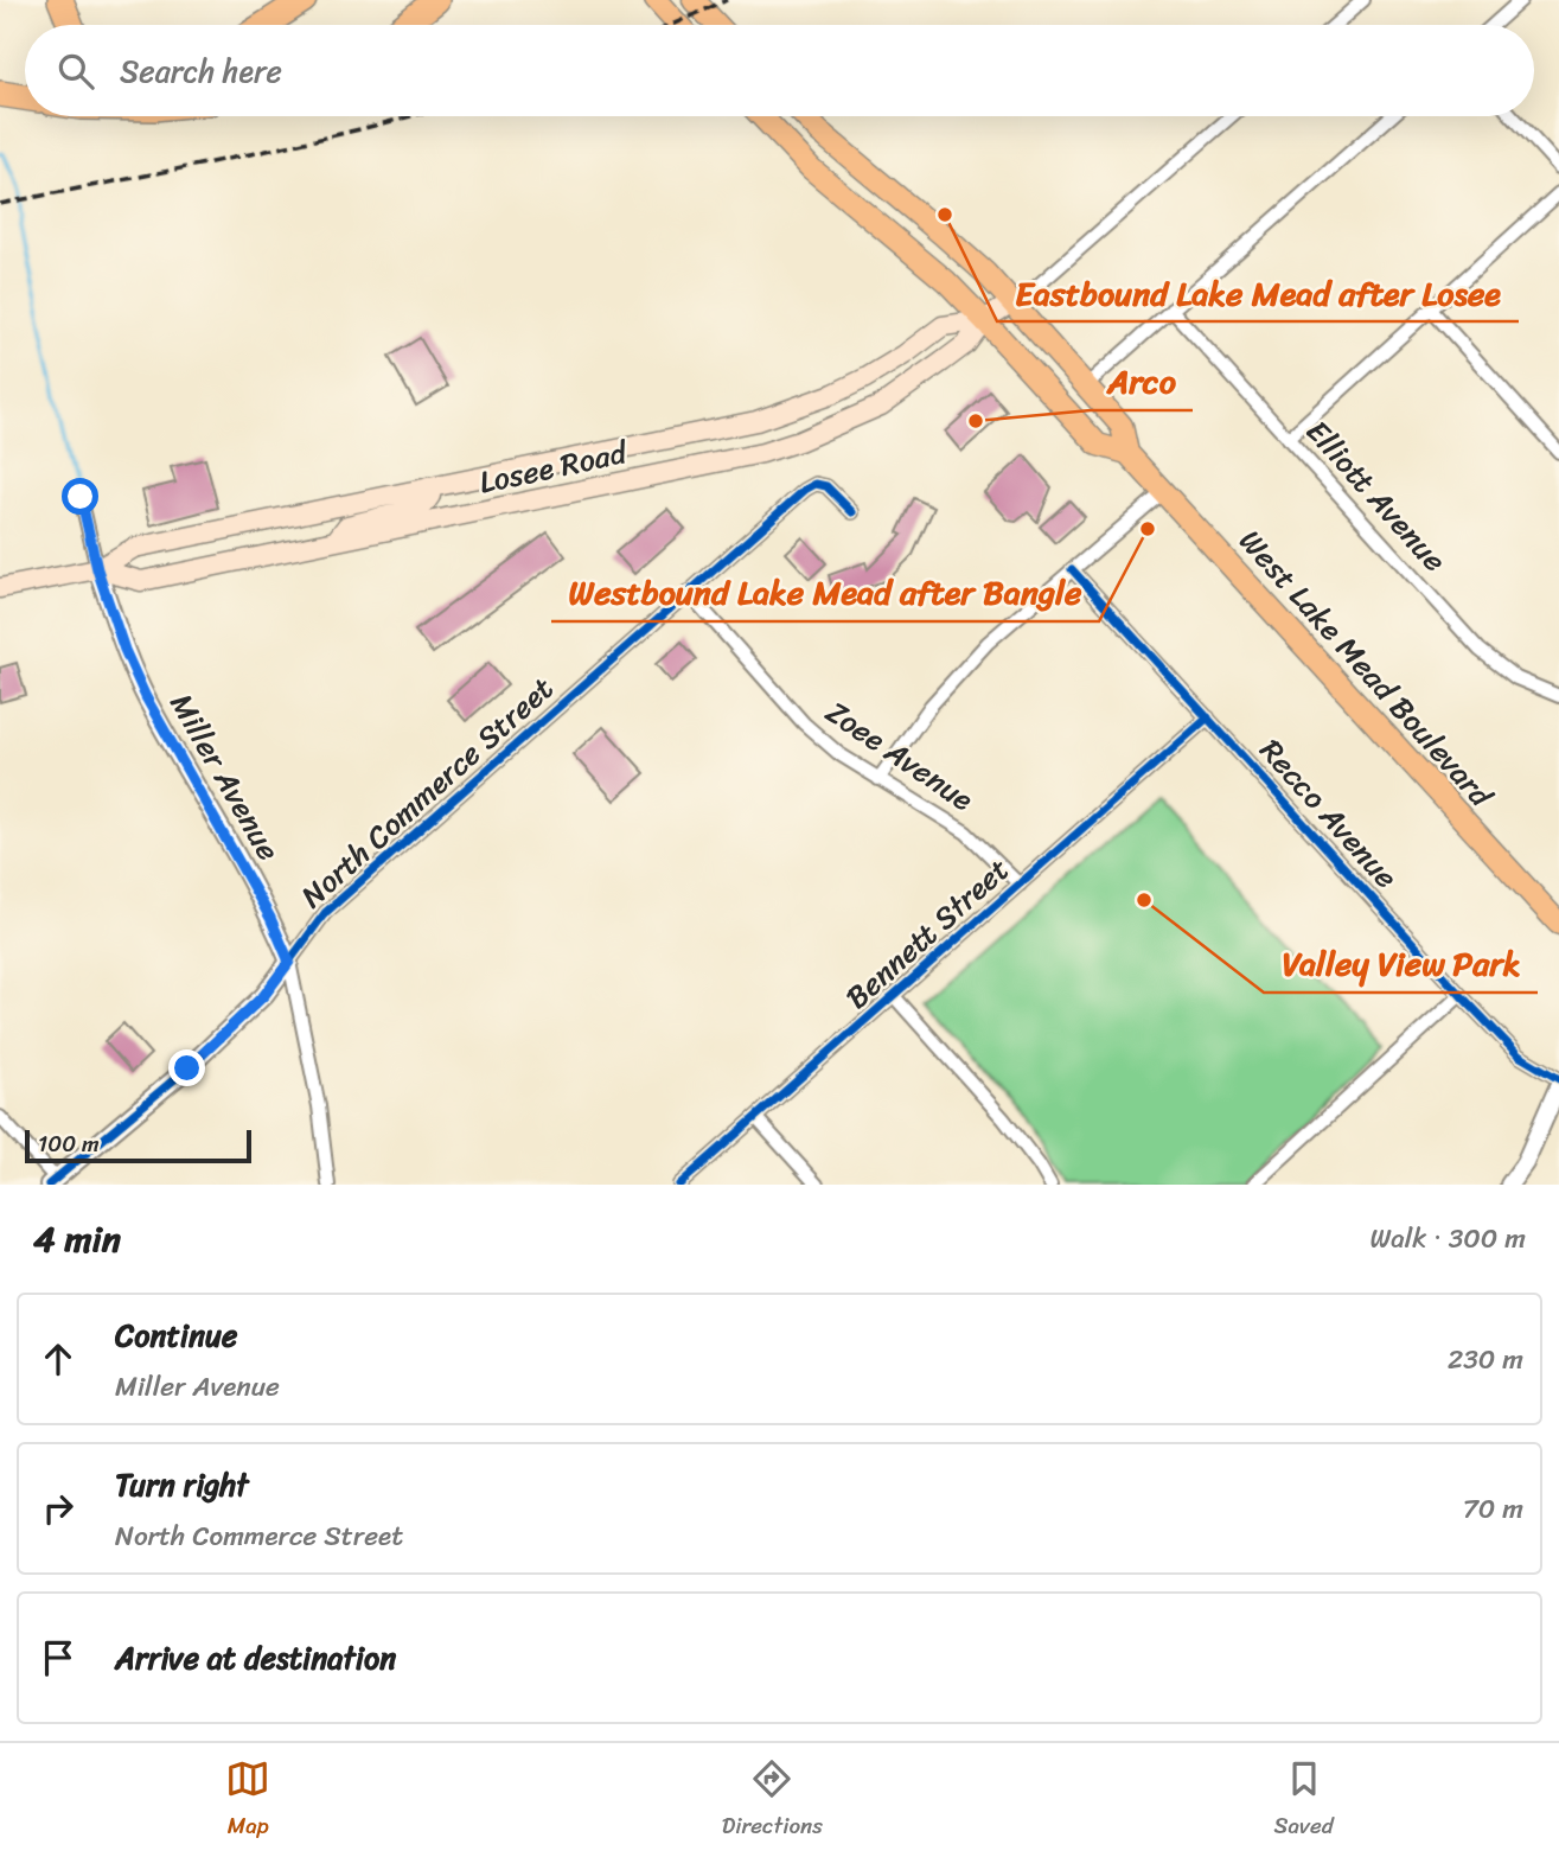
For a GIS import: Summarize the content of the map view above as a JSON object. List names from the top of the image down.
{
  "streets": {
    "main road": ["Losee Road", "West Lake Mead Boulevard"],
    "street": [
      "Elliott Avenue",
      "Zoee Avenue",
      "Miller Avenue",
      "North Commerce Street",
      "Recco Avenue",
      "Bennett Street"
    ]
  },
  "crossings": [
    ["Losee Road", "West Lake Mead Boulevard"],
    ["Losee Road", "Miller Avenue"],
    ["Zoee Avenue", "North Commerce Street"],
    ["Zoee Avenue", "Bennett Street"],
    ["Miller Avenue", "North Commerce Street"],
    ["Recco Avenue", "Bennett Street"]
  ],
  "places": [
    "Eastbound Lake Mead after Losee",
    "Arco",
    "Westbound Lake Mead after Bangle",
    "Valley View Park"
  ],
  "scale_bar": "100 m",
  "page": {
    "search": "Search here",
    "scale": "100 m",
    "heading": ["4 min", "Walk · 300 m"],
    "list": [
      ["Continue", "Miller Avenue", "230 m"],
      ["Turn right", "North Commerce Street", "70 m"],
      "Arrive at destination"
    ],
    "nav": ["Map", "Directions", "Saved"]
  }
}
